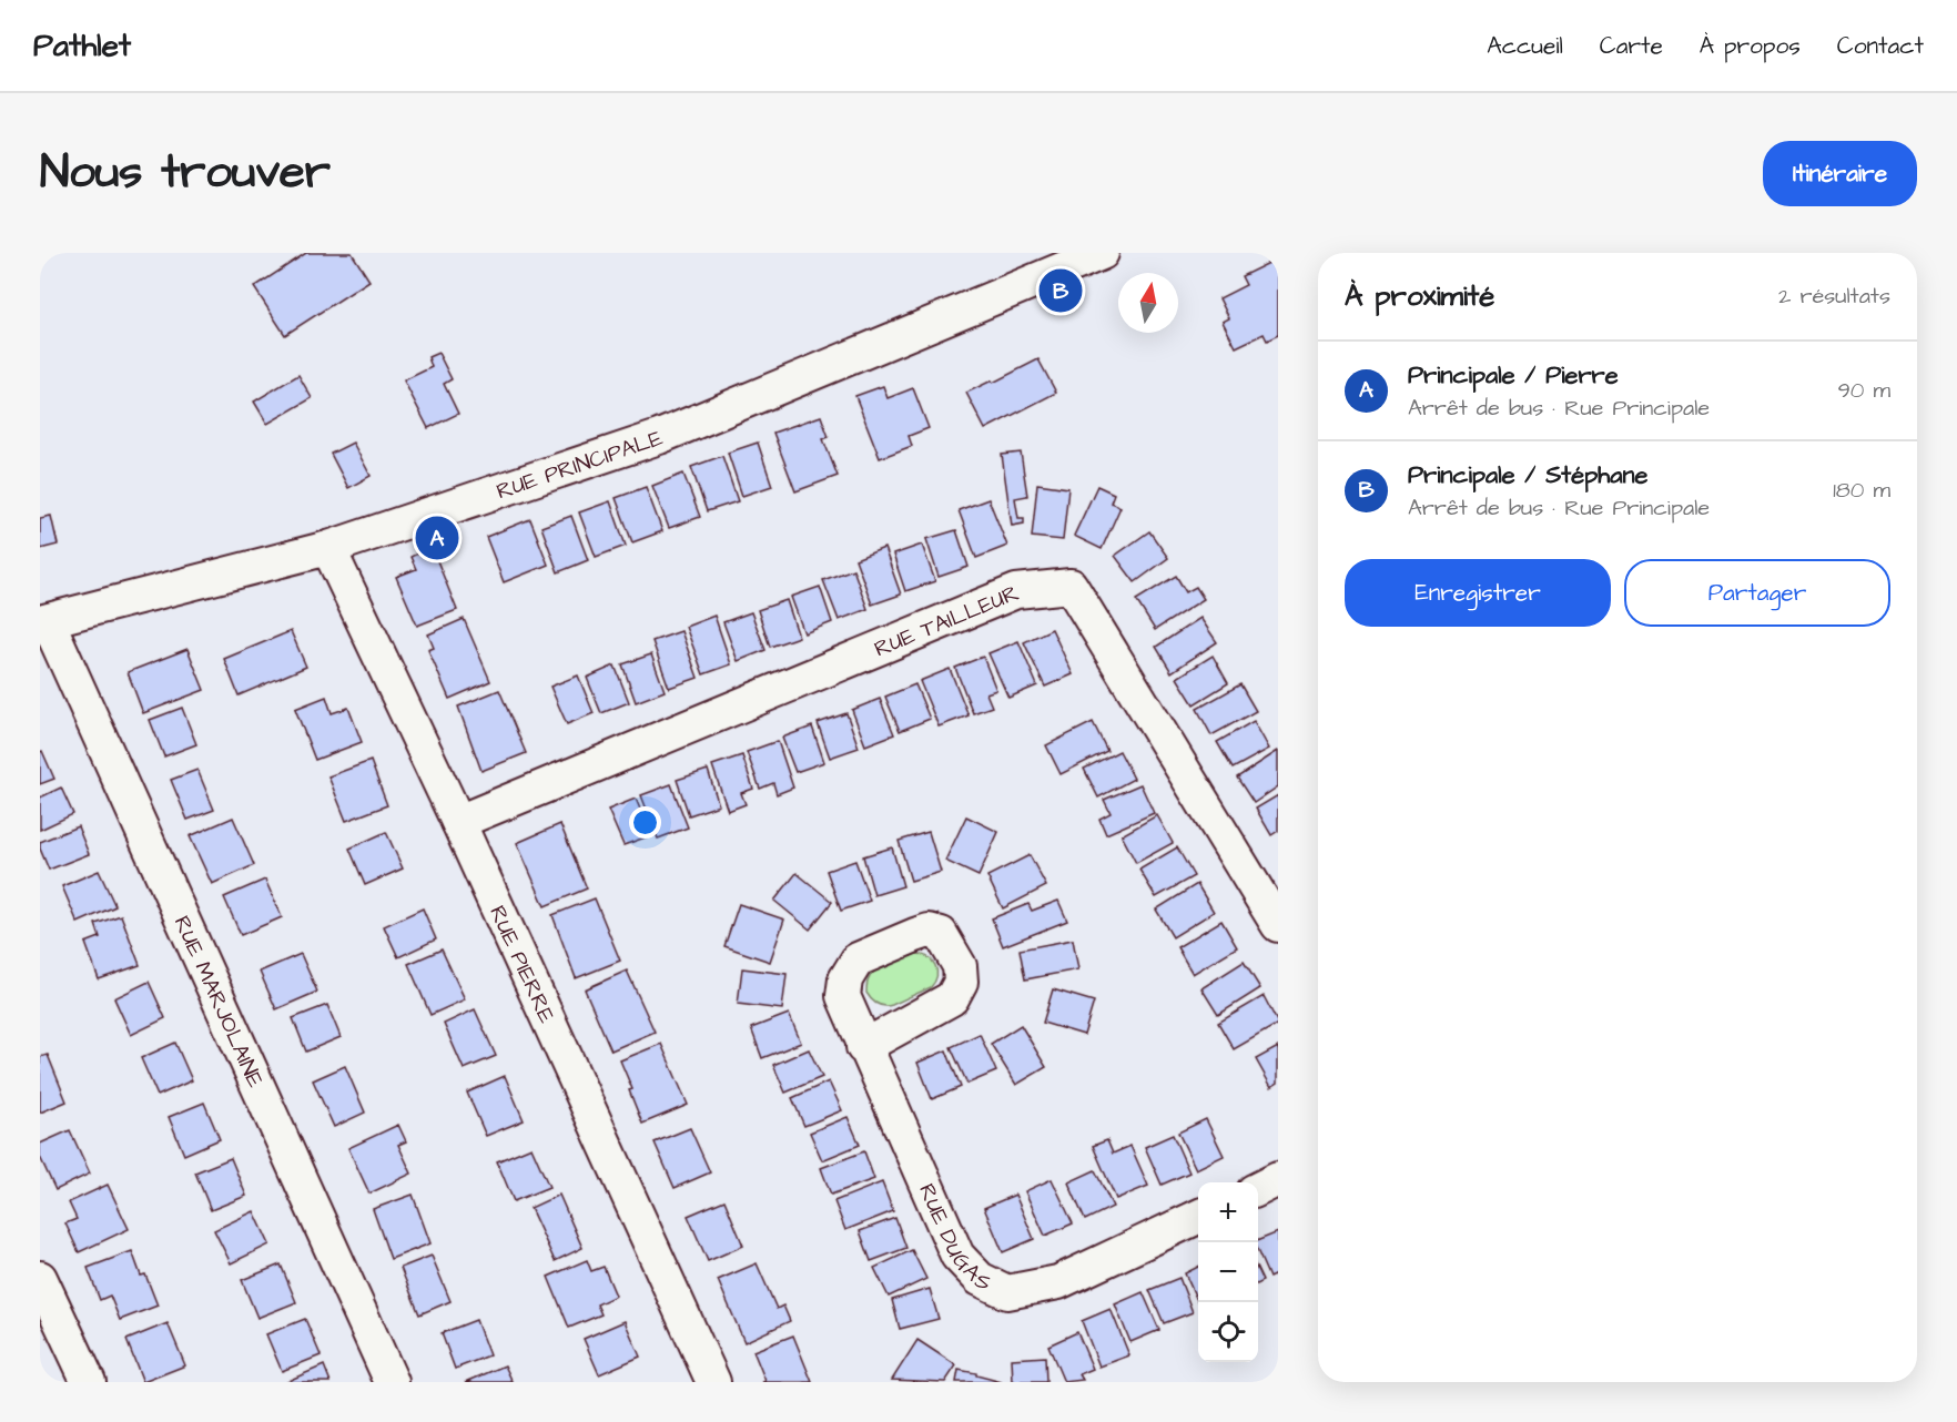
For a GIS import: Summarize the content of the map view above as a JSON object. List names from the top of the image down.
{
  "streets": {
    "street": [
      "RUE PRINCIPALE",
      "RUE TAILLEUR",
      "RUE PIERRE",
      "RUE MARJOLAINE",
      "RUE DUGAS"
    ]
  },
  "crossings": [
    ["RUE PRINCIPALE", "RUE PIERRE"],
    ["RUE PRINCIPALE", "RUE MARJOLAINE"],
    ["RUE TAILLEUR", "RUE PIERRE"]
  ],
  "north": "top",
  "page": {
    "header": "Pathlet",
    "nav": [
      "Accueil",
      "Carte",
      "À propos",
      "Contact"
    ],
    "title": "Nous trouver",
    "buttons": [
      "Itinéraire",
      ["Enregistrer", "Partager"]
    ],
    "heading": ["À proximité", "2 résultats"],
    "pins": ["B", "A"],
    "list": [
      {
        "mark": "A",
        "name": "Principale / Pierre",
        "note": "Arrêt de bus · Rue Principale",
        "value": "90 m"
      },
      {
        "mark": "B",
        "name": "Principale / Stéphane",
        "note": "Arrêt de bus · Rue Principale",
        "value": "180 m"
      }
    ],
    "map_buttons": ["+", "−"]
  }
}
